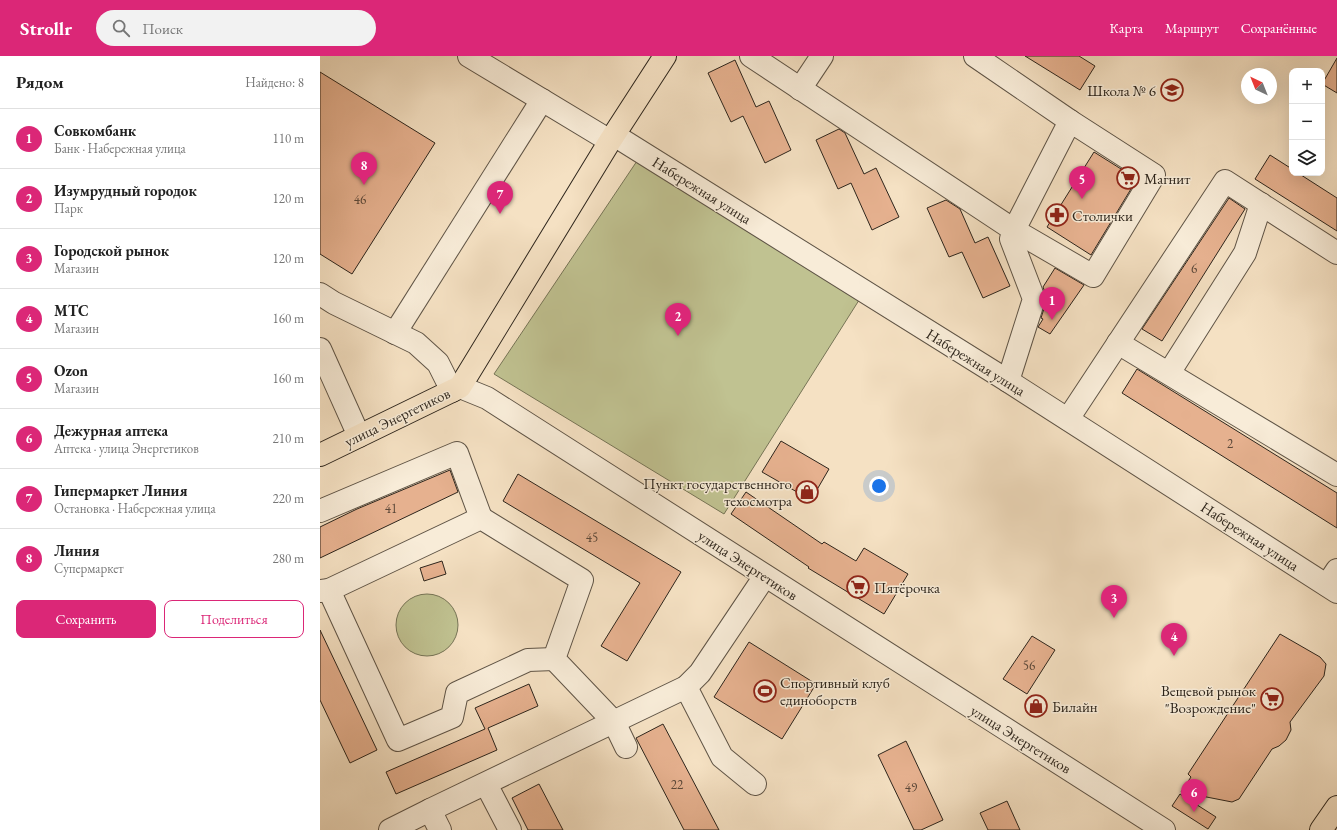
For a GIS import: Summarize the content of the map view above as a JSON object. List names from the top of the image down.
{
  "streets": {
    "main road": ["улица Энергетиков"],
    "street": ["Набережная улица"]
  },
  "places": {
    "school or university": ["Школа № 6"],
    "supermarket": ["Магнит", "Пятёрочка", "Вещевой рынок \"Возрождение\""],
    "pharmacy": ["Столички"],
    "shop": ["Пункт государственного техосмотра", "Билайн"],
    "sports": ["Спортивный клуб единоборств"]
  },
  "house_numbers": [
    "46",
    "6",
    "2",
    "41",
    "45",
    "56",
    "22",
    "49"
  ],
  "north": "top left",
  "page": {
    "header": "Strollr",
    "search": "Поиск",
    "nav": ["Карта", "Маршрут", "Сохранённые"],
    "heading": ["Рядом", "Найдено: 8"],
    "map_buttons": ["+", "−"],
    "list": [
      {
        "mark": "1",
        "name": "Совкомбанк",
        "note": "Банк · Набережная улица",
        "value": "110 m"
      },
      {
        "mark": "2",
        "name": "Изумрудный городок",
        "note": "Парк",
        "value": "120 m"
      },
      {
        "mark": "3",
        "name": "Городской рынок",
        "note": "Магазин",
        "value": "120 m"
      },
      {
        "mark": "4",
        "name": "МТС",
        "note": "Магазин",
        "value": "160 m"
      },
      {
        "mark": "5",
        "name": "Ozon",
        "note": "Магазин",
        "value": "160 m"
      },
      {
        "mark": "6",
        "name": "Дежурная аптека",
        "note": "Аптека · улица Энергетиков",
        "value": "210 m"
      },
      {
        "mark": "7",
        "name": "Гипермаркет Линия",
        "note": "Остановка · Набережная улица",
        "value": "220 m"
      },
      {
        "mark": "8",
        "name": "Линия",
        "note": "Супермаркет",
        "value": "280 m"
      }
    ],
    "pins": [
      "8",
      "5",
      "7",
      "1",
      "2",
      "3",
      "4",
      "6"
    ],
    "buttons": ["Сохранить", "Поделиться"]
  }
}
